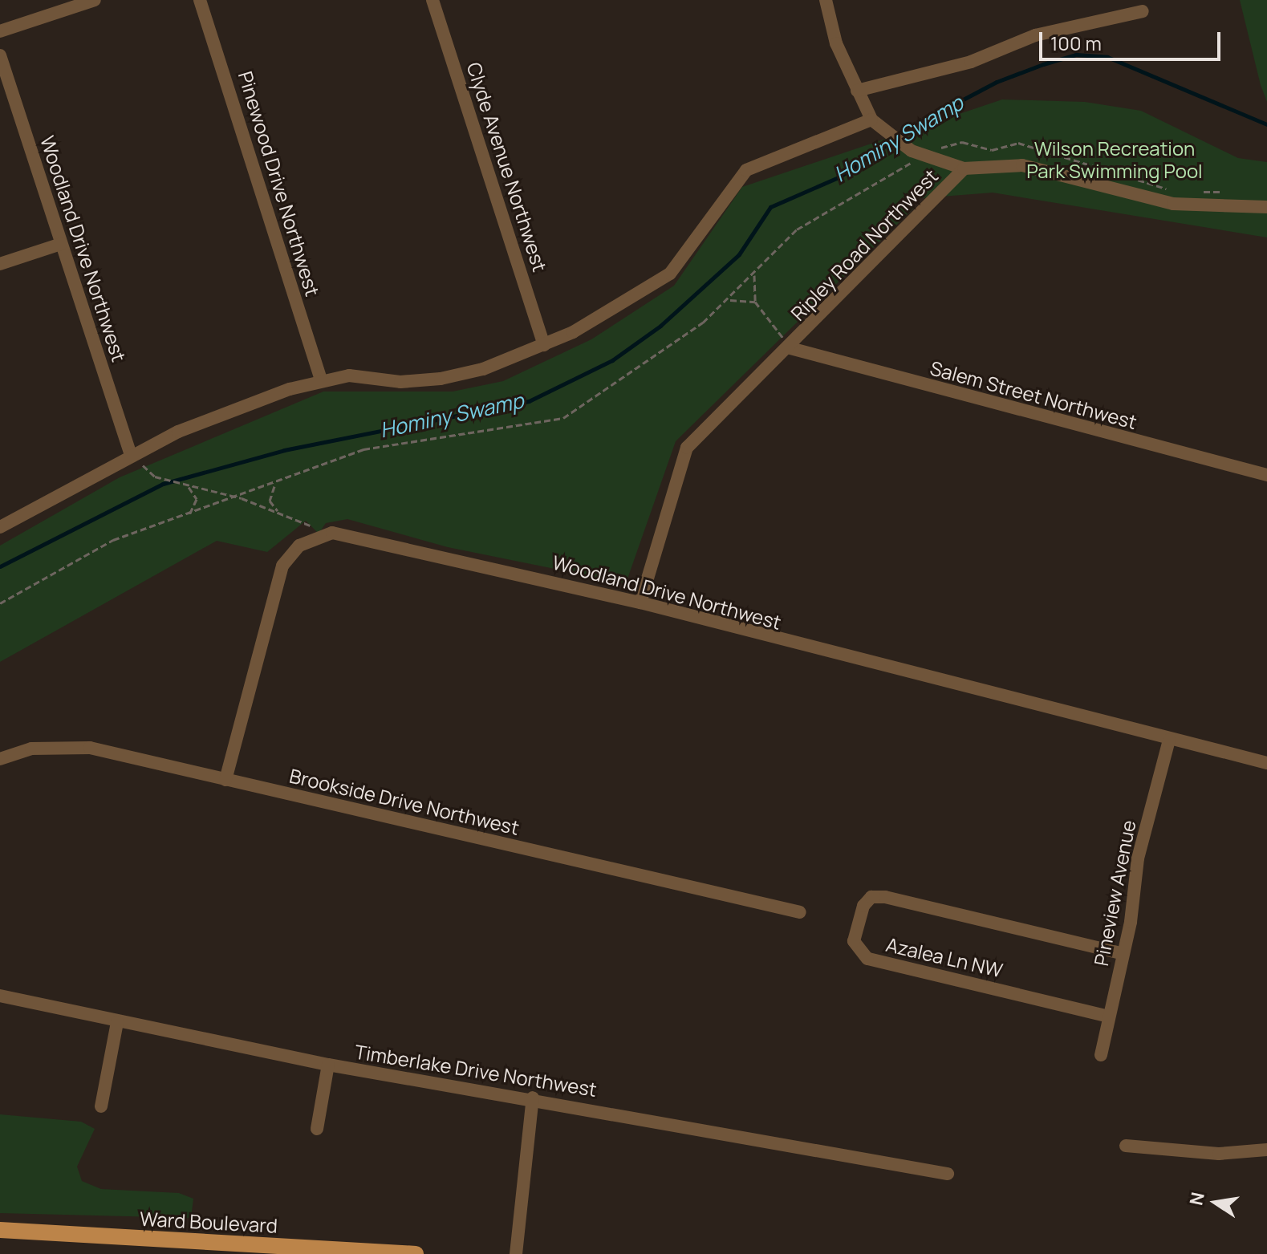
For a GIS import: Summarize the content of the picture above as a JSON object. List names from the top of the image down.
{
  "streets": {
    "main road": ["Ward Boulevard"],
    "street": [
      "Clyde Avenue Northwest",
      "Pinewood Drive Northwest",
      "Ripley Road Northwest",
      "Woodland Drive Northwest",
      "Salem Street Northwest",
      "Brookside Drive Northwest",
      "Pineview Avenue",
      "Azalea Ln NW",
      "Timberlake Drive Northwest"
    ]
  },
  "crossings": [
    ["Ripley Road Northwest", "Woodland Drive Northwest"],
    ["Ripley Road Northwest", "Salem Street Northwest"],
    ["Woodland Drive Northwest", "Pineview Avenue"],
    ["Pineview Avenue", "Azalea Ln NW"]
  ],
  "water": ["Hominy Swamp"],
  "parks": ["Wilson Recreation Park Swimming Pool"],
  "scale_bar": "100 m",
  "north": "left"
}
